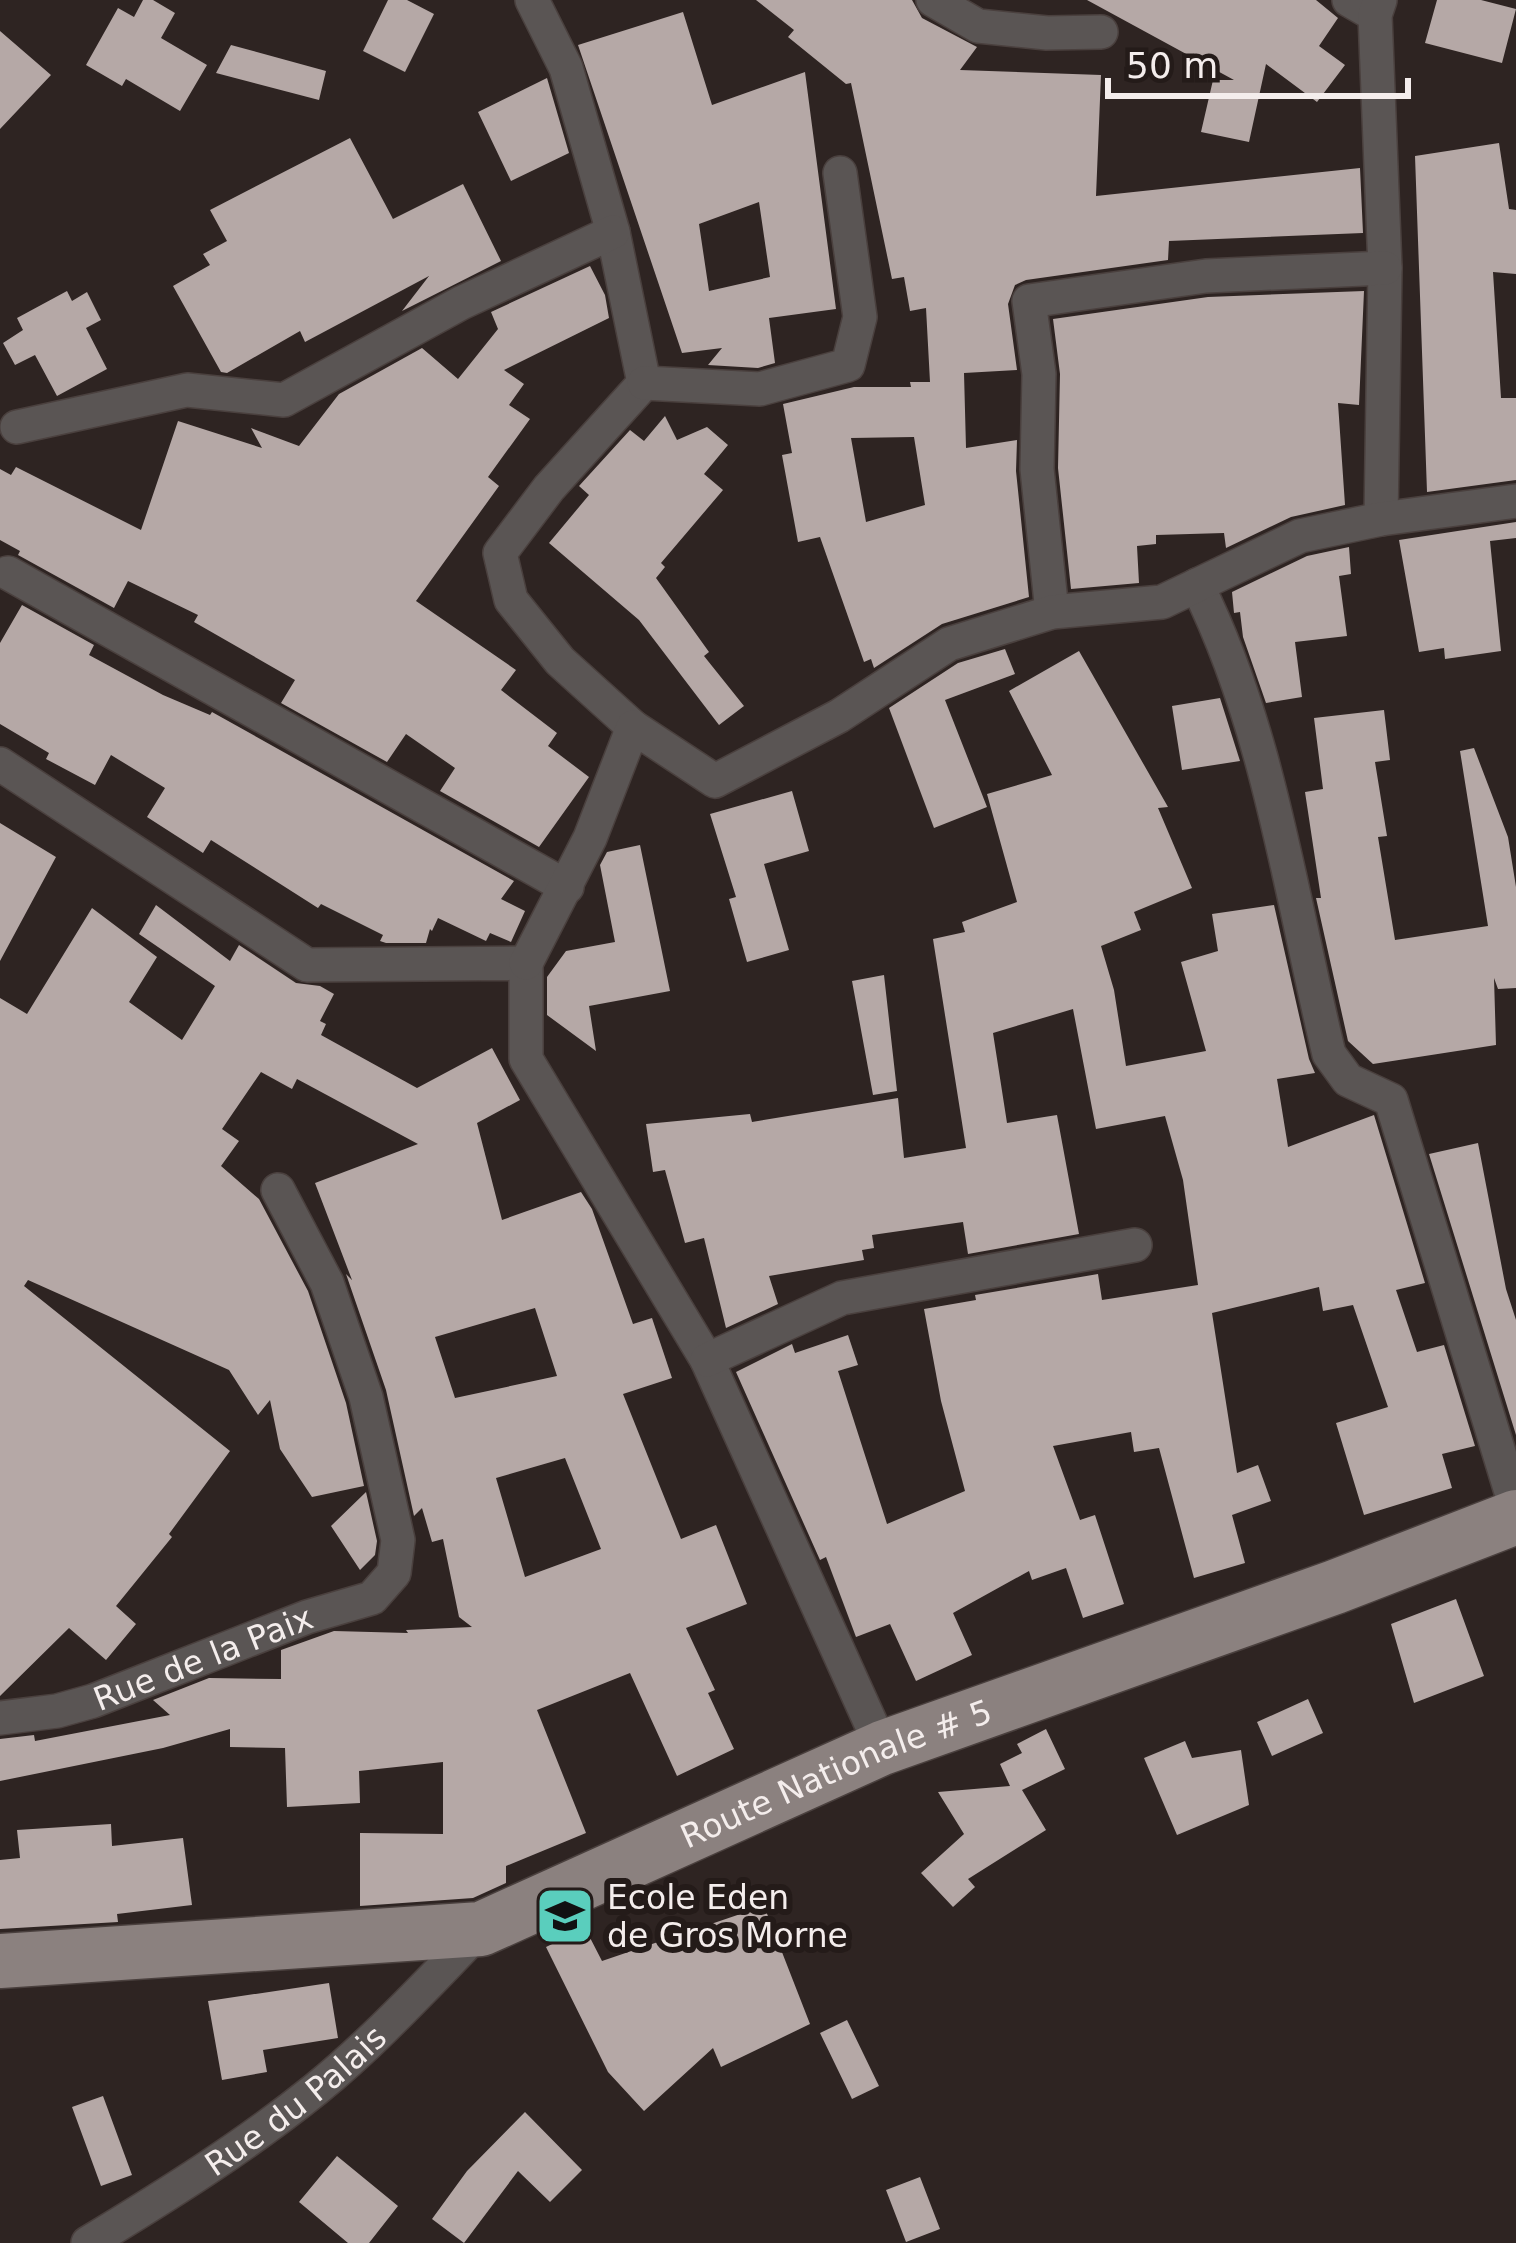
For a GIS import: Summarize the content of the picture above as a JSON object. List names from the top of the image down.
{
  "streets": {
    "main road": ["Route Nationale # 5"],
    "street": ["Rue de la Paix", "Rue du Palais"]
  },
  "crossings": [
    ["Route Nationale # 5", "Rue du Palais"]
  ],
  "places": {
    "school or university": ["Ecole Eden de Gros Morne"]
  },
  "scale_bar": "50 m"
}
